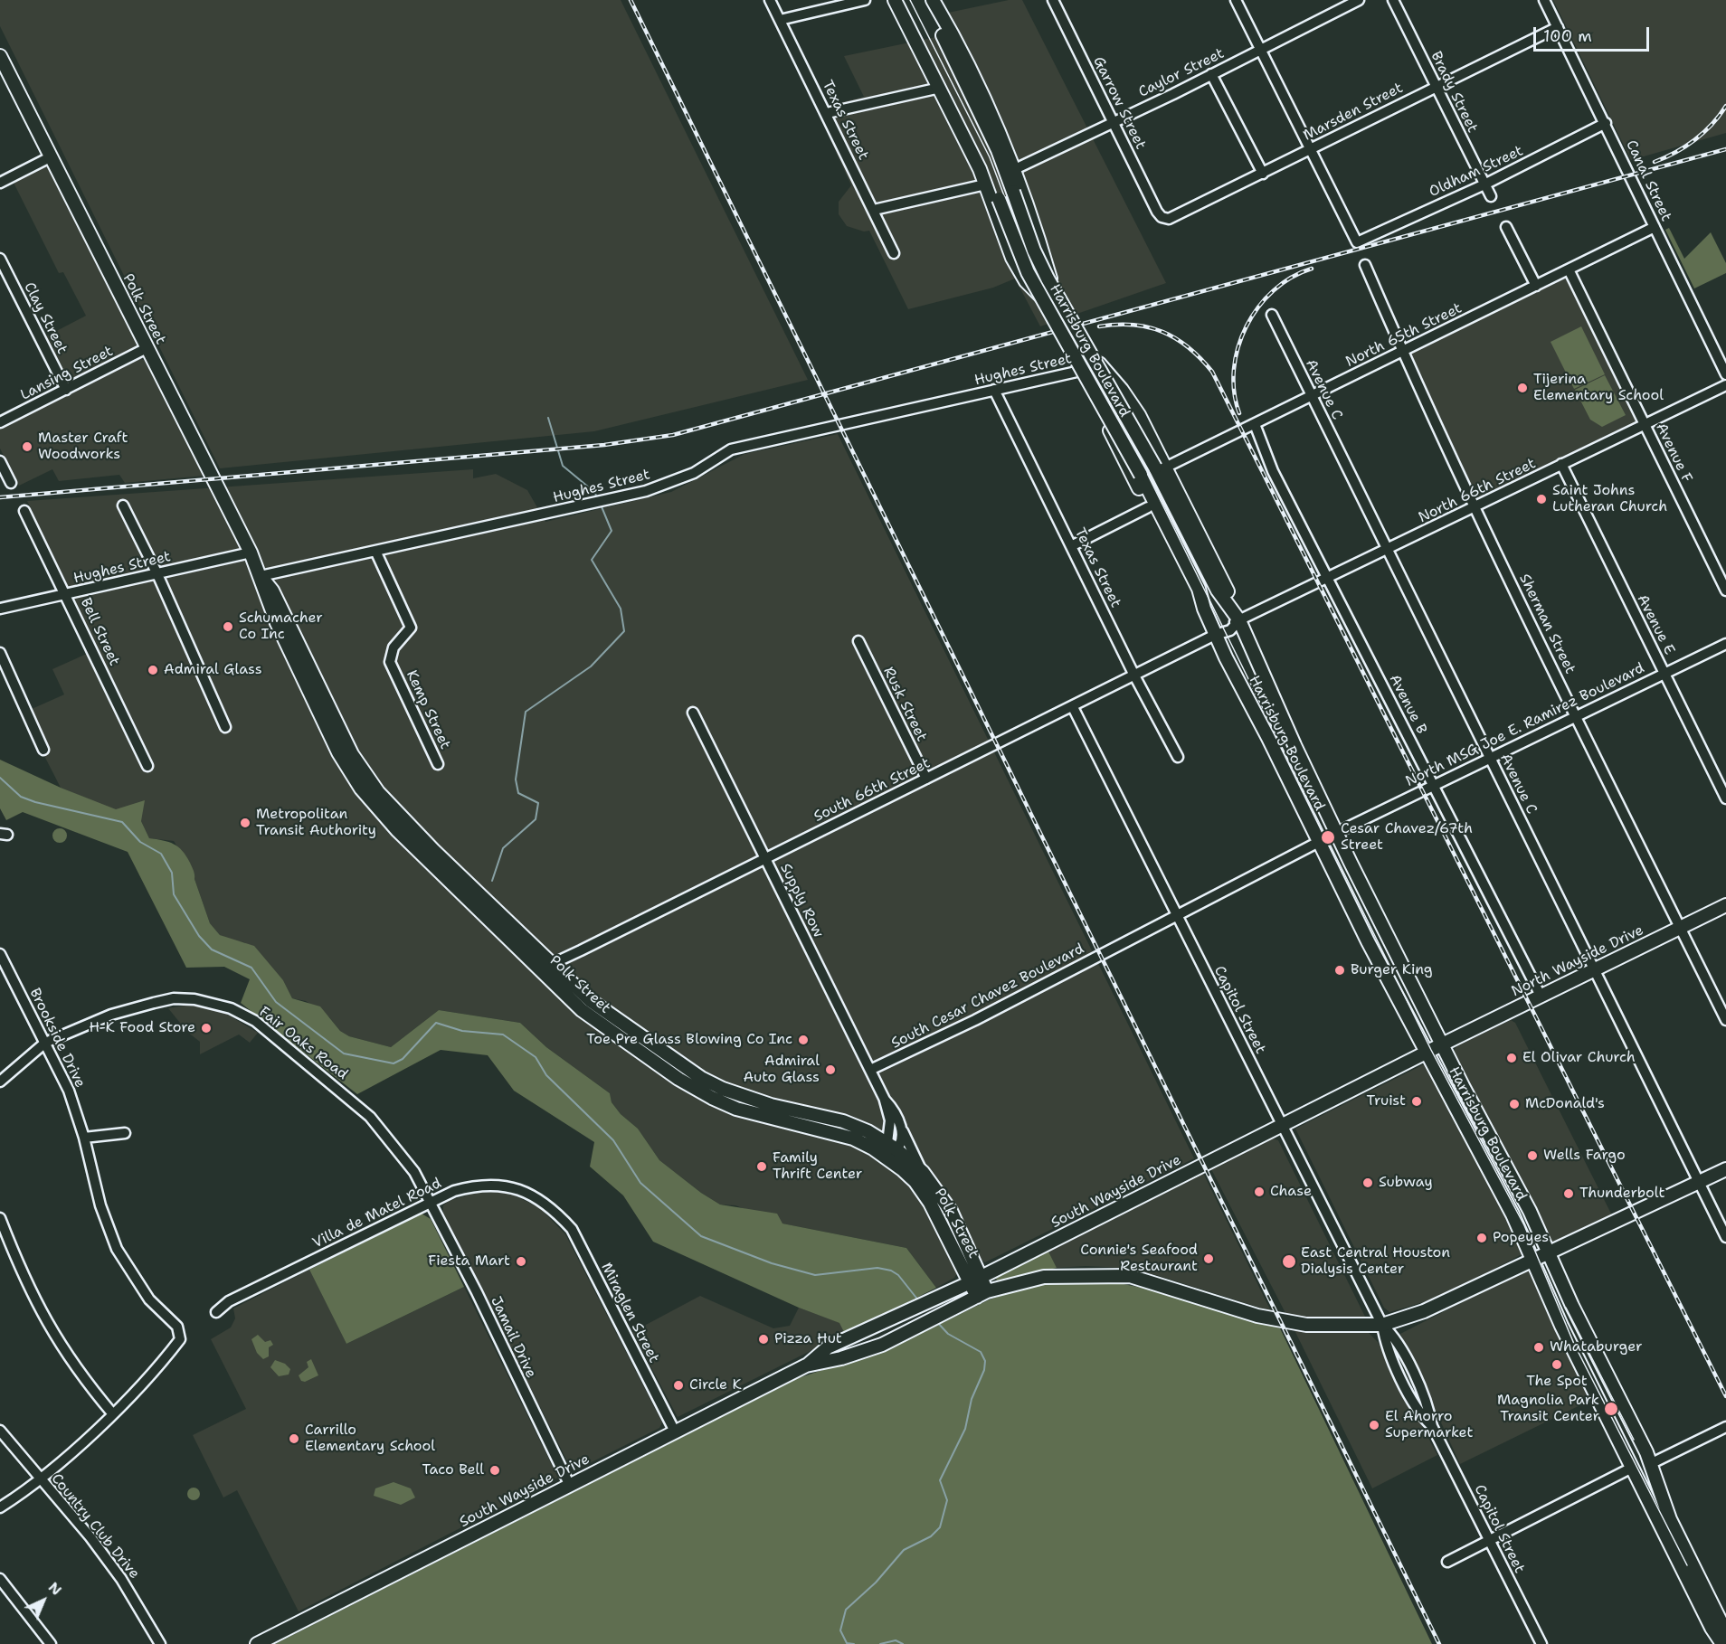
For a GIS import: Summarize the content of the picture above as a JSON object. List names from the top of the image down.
{
  "streets": {
    "main road": [
      "Polk Street",
      "Harrisburg Boulevard",
      "North Wayside Drive",
      "South Wayside Drive"
    ],
    "street": [
      "Caylor Street",
      "Brady Street",
      "Garrow Street",
      "Marsden Street",
      "Texas Street",
      "Oldham Street",
      "Canal Street",
      "Clay Street",
      "North 65th Street",
      "Hughes Street",
      "Lansing Street",
      "Avenue C",
      "Avenue F",
      "North 66th Street",
      "Sherman Street",
      "Avenue E",
      "Bell Street",
      "Rusk Street",
      "Avenue B",
      "Kemp Street",
      "North MSG Joe E. Ramirez Boulevard",
      "South 66th Street",
      "Supply Row",
      "South Cesar Chavez Boulevard",
      "Capitol Street",
      "Brookside Drive",
      "Fair Oaks Road",
      "Villa de Matel Road",
      "Miraglen Street",
      "Jamail Drive",
      "Country Club Drive"
    ]
  },
  "crossings": [
    ["Caylor Street", "Garrow Street"],
    ["Brady Street", "Marsden Street"],
    ["Brady Street", "Oldham Street"],
    ["Garrow Street", "Marsden Street"],
    ["Marsden Street", "Oldham Street"],
    ["Marsden Street", "Canal Street"],
    ["Texas Street", "Hughes Street"],
    ["Texas Street", "South 66th Street"],
    ["Oldham Street", "Canal Street"],
    ["Canal Street", "North 65th Street"],
    ["Polk Street", "Hughes Street"],
    ["Polk Street", "Lansing Street"],
    ["Polk Street", "South 66th Street"],
    ["Polk Street", "Supply Row"],
    ["Polk Street", "South Wayside Drive"],
    ["Clay Street", "Lansing Street"],
    ["North 65th Street", "Harrisburg Boulevard"],
    ["North 65th Street", "Avenue C"],
    ["North 65th Street", "Avenue F"],
    ["North 65th Street", "Sherman Street"],
    ["North 65th Street", "Avenue B"],
    ["Harrisburg Boulevard", "North 66th Street"],
    ["Harrisburg Boulevard", "North MSG Joe E. Ramirez Boulevard"],
    ["Harrisburg Boulevard", "South 66th Street"],
    ["Harrisburg Boulevard", "North Wayside Drive"],
    ["Harrisburg Boulevard", "South Wayside Drive"],
    ["Hughes Street", "Bell Street"],
    ["Hughes Street", "Kemp Street"],
    ["Avenue C", "North 66th Street"],
    ["Avenue C", "North MSG Joe E. Ramirez Boulevard"],
    ["Avenue C", "North Wayside Drive"],
    ["Avenue C", "South Wayside Drive"],
    ["Avenue F", "North 66th Street"],
    ["North 66th Street", "Sherman Street"],
    ["North 66th Street", "Avenue E"],
    ["North 66th Street", "Avenue B"],
    ["North 66th Street", "South 66th Street"],
    ["Sherman Street", "North MSG Joe E. Ramirez Boulevard"],
    ["Sherman Street", "North Wayside Drive"],
    ["Avenue E", "North MSG Joe E. Ramirez Boulevard"],
    ["Rusk Street", "South 66th Street"],
    ["Avenue B", "North MSG Joe E. Ramirez Boulevard"],
    ["Avenue B", "North Wayside Drive"],
    ["North MSG Joe E. Ramirez Boulevard", "South Cesar Chavez Boulevard"],
    ["North MSG Joe E. Ramirez Boulevard", "Capitol Street"],
    ["South 66th Street", "Supply Row"],
    ["South 66th Street", "Capitol Street"],
    ["Supply Row", "South Cesar Chavez Boulevard"],
    ["North Wayside Drive", "South Wayside Drive"],
    ["South Cesar Chavez Boulevard", "Capitol Street"],
    ["Capitol Street", "South Wayside Drive"],
    ["Brookside Drive", "Fair Oaks Road"],
    ["Fair Oaks Road", "Villa de Matel Road"],
    ["Fair Oaks Road", "Jamail Drive"],
    ["South Wayside Drive", "Miraglen Street"],
    ["South Wayside Drive", "Jamail Drive"],
    ["Villa de Matel Road", "Miraglen Street"],
    ["Villa de Matel Road", "Jamail Drive"]
  ],
  "places": [
    "Tijerina Elementary School",
    "Master Craft Woodworks",
    "Saint Johns Lutheran Church",
    "Schumacher Co Inc",
    "Admiral Glass",
    "Metropolitan Transit Authority",
    "Cesar Chavez/67th Street",
    "Burger King",
    "H-K Food Store",
    "Toe Pre Glass Blowing Co Inc",
    "El Olivar Church",
    "Admiral Auto Glass",
    "Truist",
    "McDonald's",
    "Wells Fargo",
    "Family Thrift Center",
    "Subway",
    "Chase",
    "Thunderbolt",
    "Popeyes",
    "Connie's Seafood Restaurant",
    "Fiesta Mart",
    "East Central Houston Dialysis Center",
    "Pizza Hut",
    "Whataburger",
    "The Spot",
    "Circle K",
    "Magnolia Park Transit Center",
    "El Ahorro Supermarket",
    "Carrillo Elementary School",
    "Taco Bell"
  ],
  "scale_bar": "100 m",
  "north": "top right"
}
